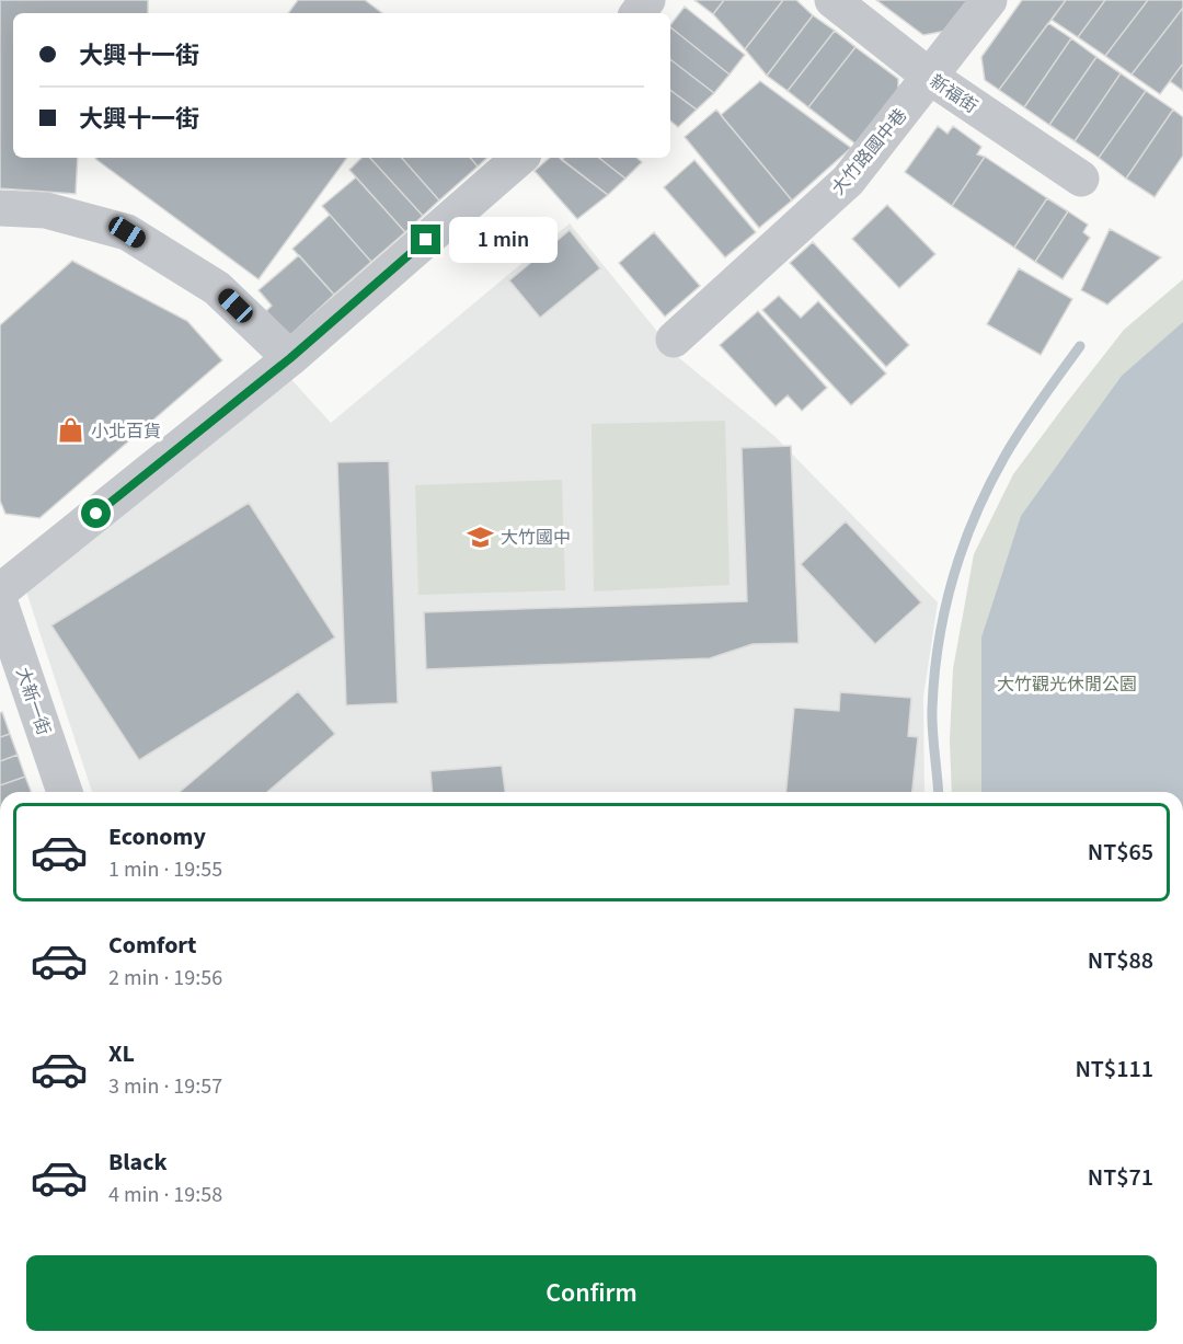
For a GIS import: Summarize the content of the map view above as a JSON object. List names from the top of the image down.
{
  "streets": {
    "street": ["新福街", "大竹路國中巷", "大新一街"]
  },
  "crossings": [
    ["新福街", "大竹路國中巷"]
  ],
  "parks": ["大竹觀光休閒公園"],
  "places": {
    "shop": ["小北百貨"],
    "school or university": ["大竹國中"]
  },
  "page": {
    "banner": ["大興十一街", "大興十一街"],
    "bubble": "1 min",
    "list": [
      {
        "name": "Economy",
        "note": "1 min · 19:55",
        "value": "NT$65"
      },
      {
        "name": "Comfort",
        "note": "2 min · 19:56",
        "value": "NT$88"
      },
      {
        "name": "XL",
        "note": "3 min · 19:57",
        "value": "NT$111"
      },
      {
        "name": "Black",
        "note": "4 min · 19:58",
        "value": "NT$71"
      }
    ],
    "buttons": "Confirm"
  }
}
